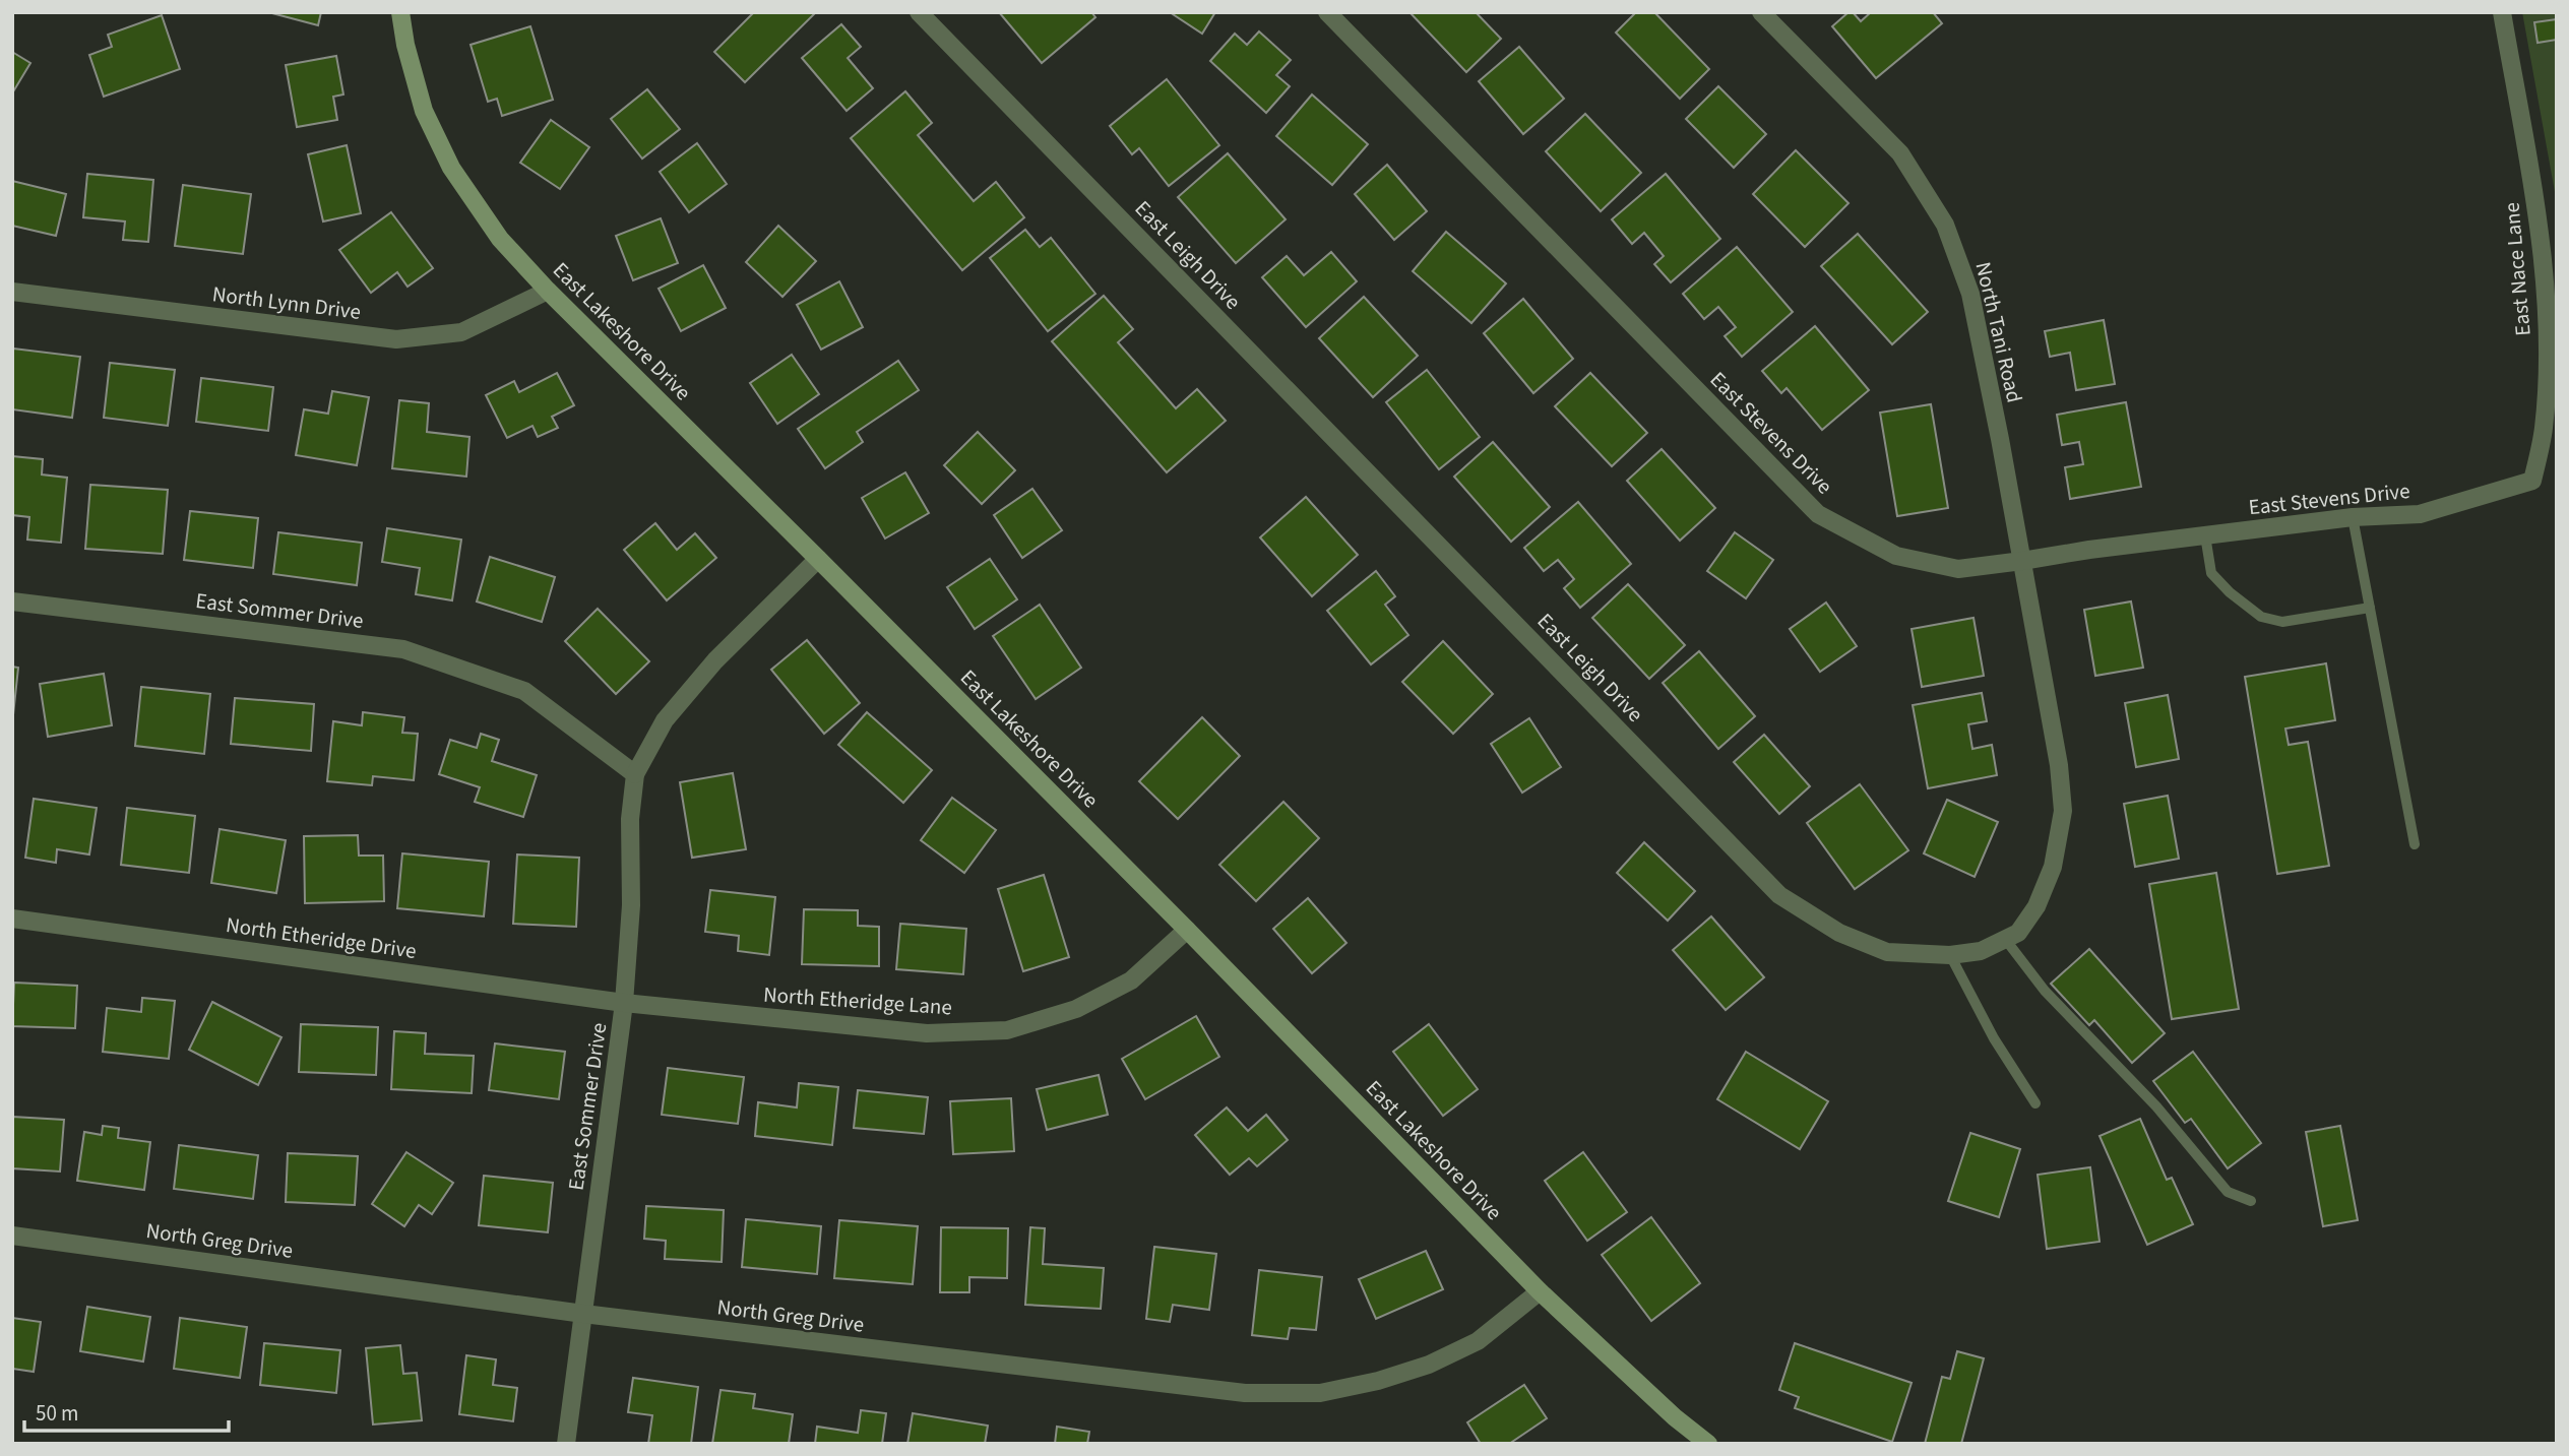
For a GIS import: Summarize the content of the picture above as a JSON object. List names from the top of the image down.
{
  "streets": {
    "main road": ["East Lakeshore Drive"],
    "street": [
      "East Leigh Drive",
      "East Nace Lane",
      "North Lynn Drive",
      "North Tani Road",
      "East Stevens Drive",
      "East Sommer Drive",
      "North Etheridge Drive",
      "North Etheridge Lane",
      "North Greg Drive"
    ]
  },
  "crossings": [
    ["East Leigh Drive", "North Tani Road"],
    ["East Leigh Drive", "East Stevens Drive"],
    ["East Nace Lane", "East Stevens Drive"],
    ["North Lynn Drive", "East Lakeshore Drive"],
    ["East Lakeshore Drive", "East Sommer Drive"],
    ["East Lakeshore Drive", "North Etheridge Lane"],
    ["East Lakeshore Drive", "North Greg Drive"],
    ["North Tani Road", "East Stevens Drive"],
    ["East Sommer Drive", "North Etheridge Drive"],
    ["East Sommer Drive", "North Etheridge Lane"],
    ["East Sommer Drive", "North Greg Drive"],
    ["North Etheridge Drive", "North Etheridge Lane"]
  ],
  "scale_bar": "50 m"
}
